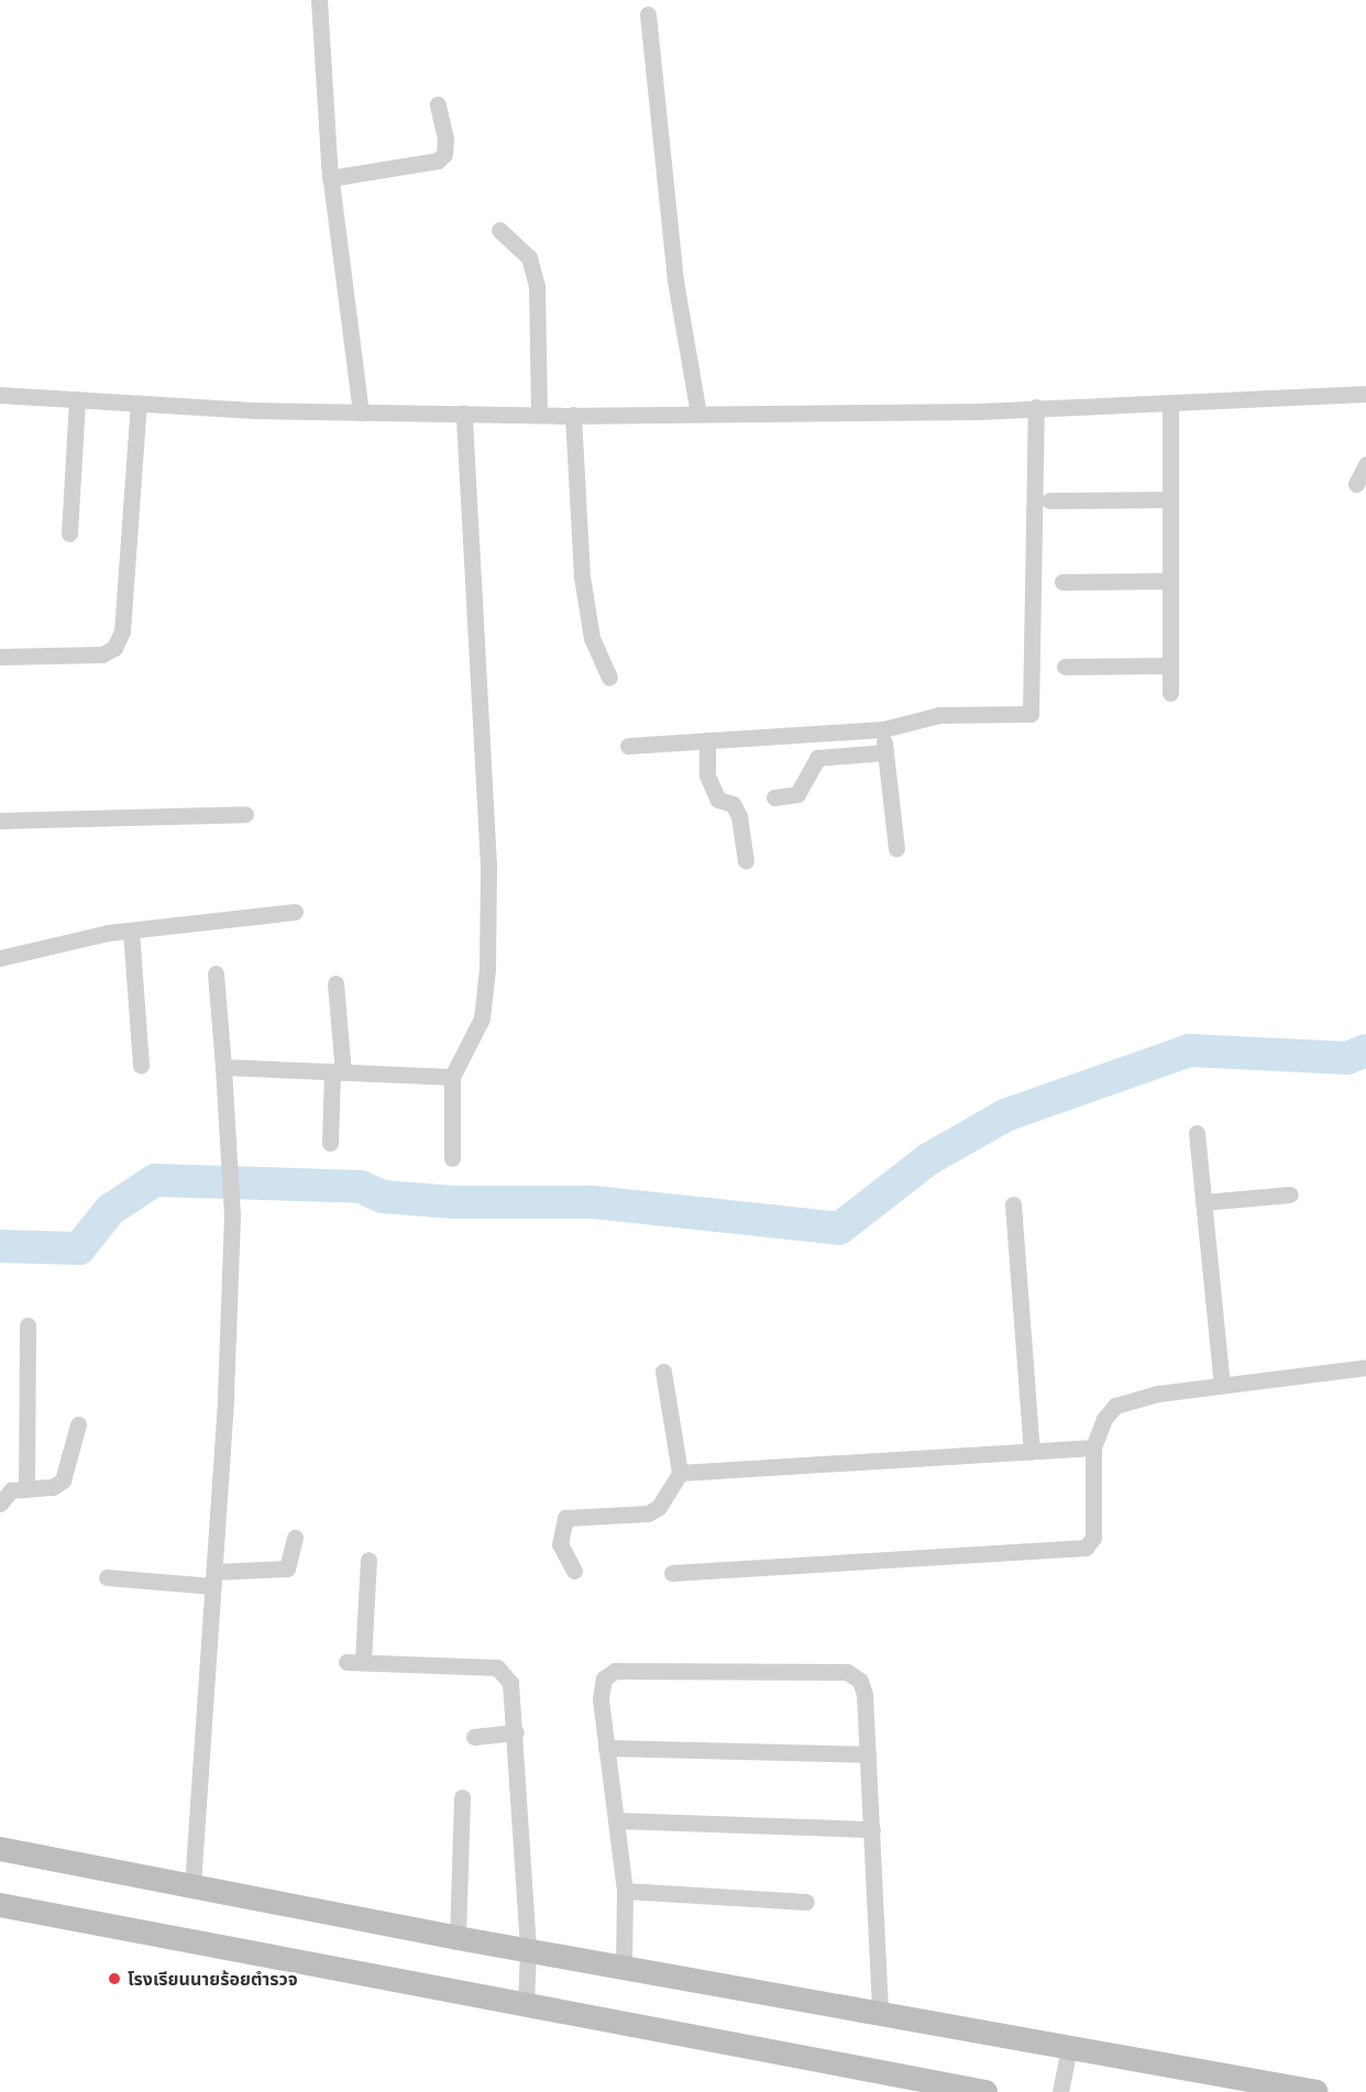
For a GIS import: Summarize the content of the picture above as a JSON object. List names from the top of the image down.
{
  "places": ["โรงเรียนนายร้อยตำรวจ"]
}
